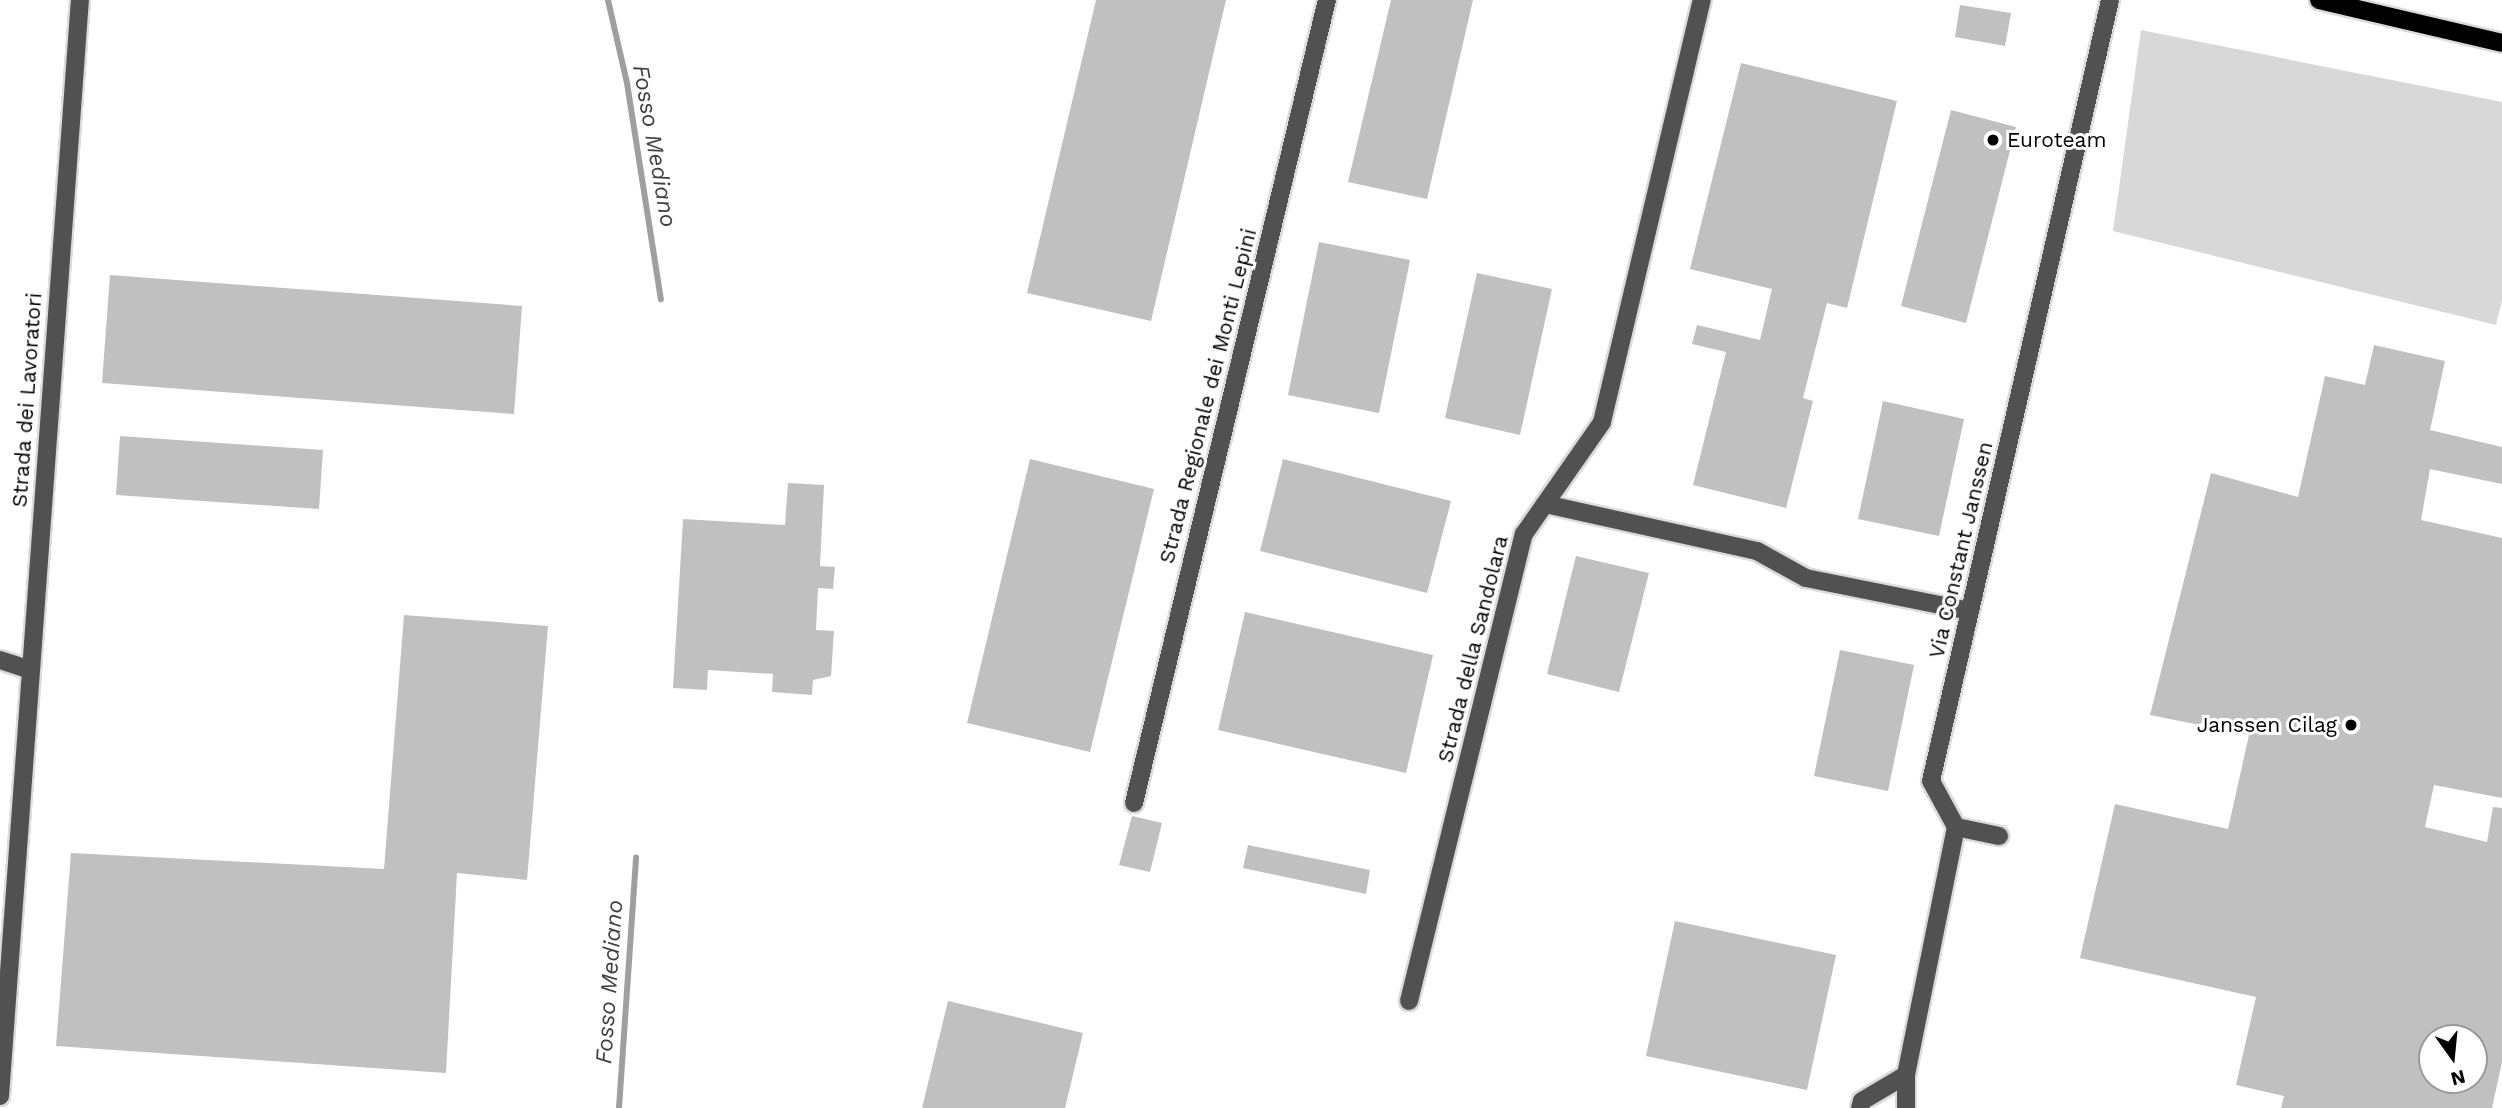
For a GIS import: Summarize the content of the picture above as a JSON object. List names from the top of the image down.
{
  "streets": {
    "street": [
      "Strada Regionale dei Monti Lepini",
      "Strada dei Lavoratori",
      "Via Constant Janssen",
      "Strada della Sandolara"
    ]
  },
  "water": ["Fosso Mediano"],
  "places": ["Euroteam", "Janssen Cilag"],
  "north": "bottom"
}
